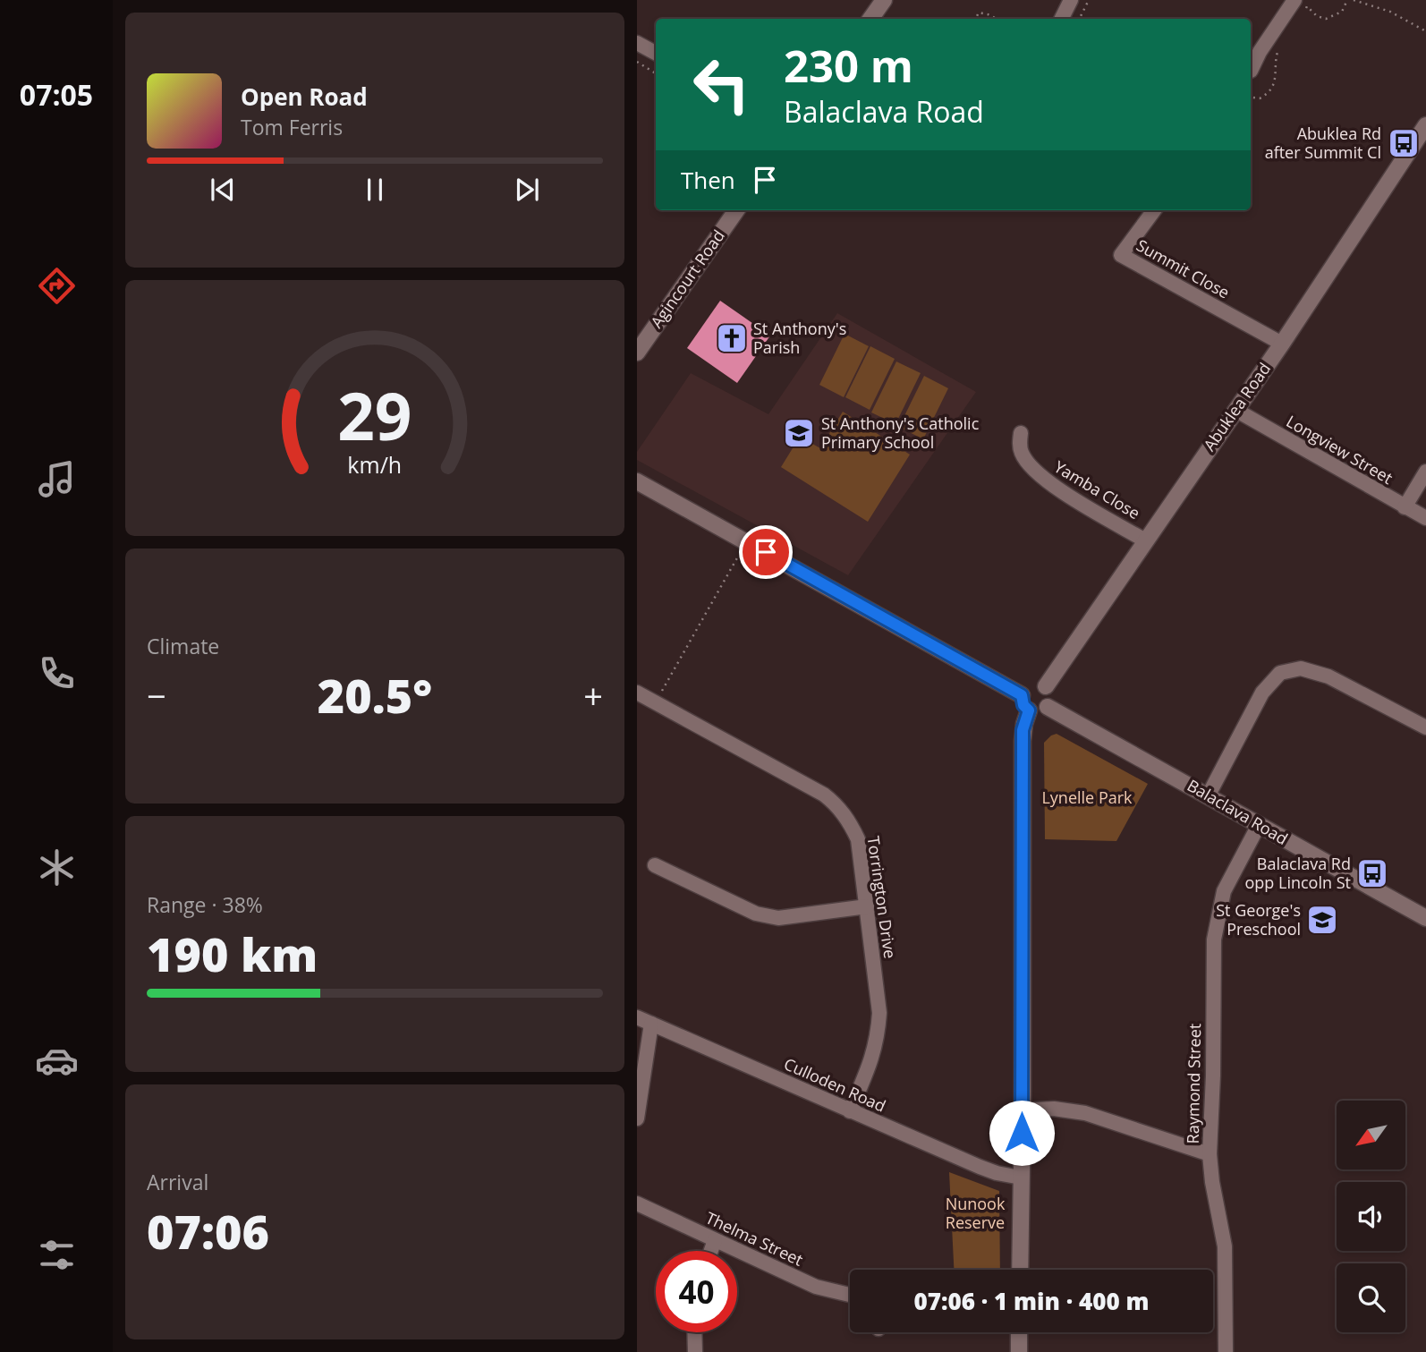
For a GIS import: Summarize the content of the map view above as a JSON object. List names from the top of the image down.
{
  "streets": {
    "street": [
      "Summit Close",
      "Agincourt Road",
      "Abuklea Road",
      "Longview Street",
      "Yamba Close",
      "Balaclava Road",
      "Torrington Drive",
      "Raymond Street",
      "Culloden Road",
      "Thelma Street"
    ]
  },
  "crossings": [
    ["Summit Close", "Abuklea Road"],
    ["Abuklea Road", "Longview Street"],
    ["Abuklea Road", "Yamba Close"],
    ["Abuklea Road", "Balaclava Road"],
    ["Balaclava Road", "Raymond Street"],
    ["Torrington Drive", "Culloden Road"]
  ],
  "parks": ["Lynelle Park", "Nunook Reserve"],
  "places": {
    "bus stop": ["Abuklea Rd after Summit Cl", "Balaclava Rd opp Lincoln St"],
    "church": ["St Anthony's Parish"],
    "school or university": ["St Anthony's Catholic Primary School", "St George's Preschool"]
  },
  "north": "bottom left",
  "page": {
    "tabs": "07:05",
    "turn": ["230 m", "Balaclava Road"],
    "song": ["Open Road", "Tom Ferris"],
    "then": "Then",
    "tile": [
      "Climate",
      ["Range · 38%", "190 km"],
      ["Arrival", "07:06"]
    ],
    "heat": ["−", "20.5°", "+"],
    "limit": "40",
    "trip": "07:06 · 1 min · 400 m",
    "gauge": ["29", "km/h"]
  }
}
